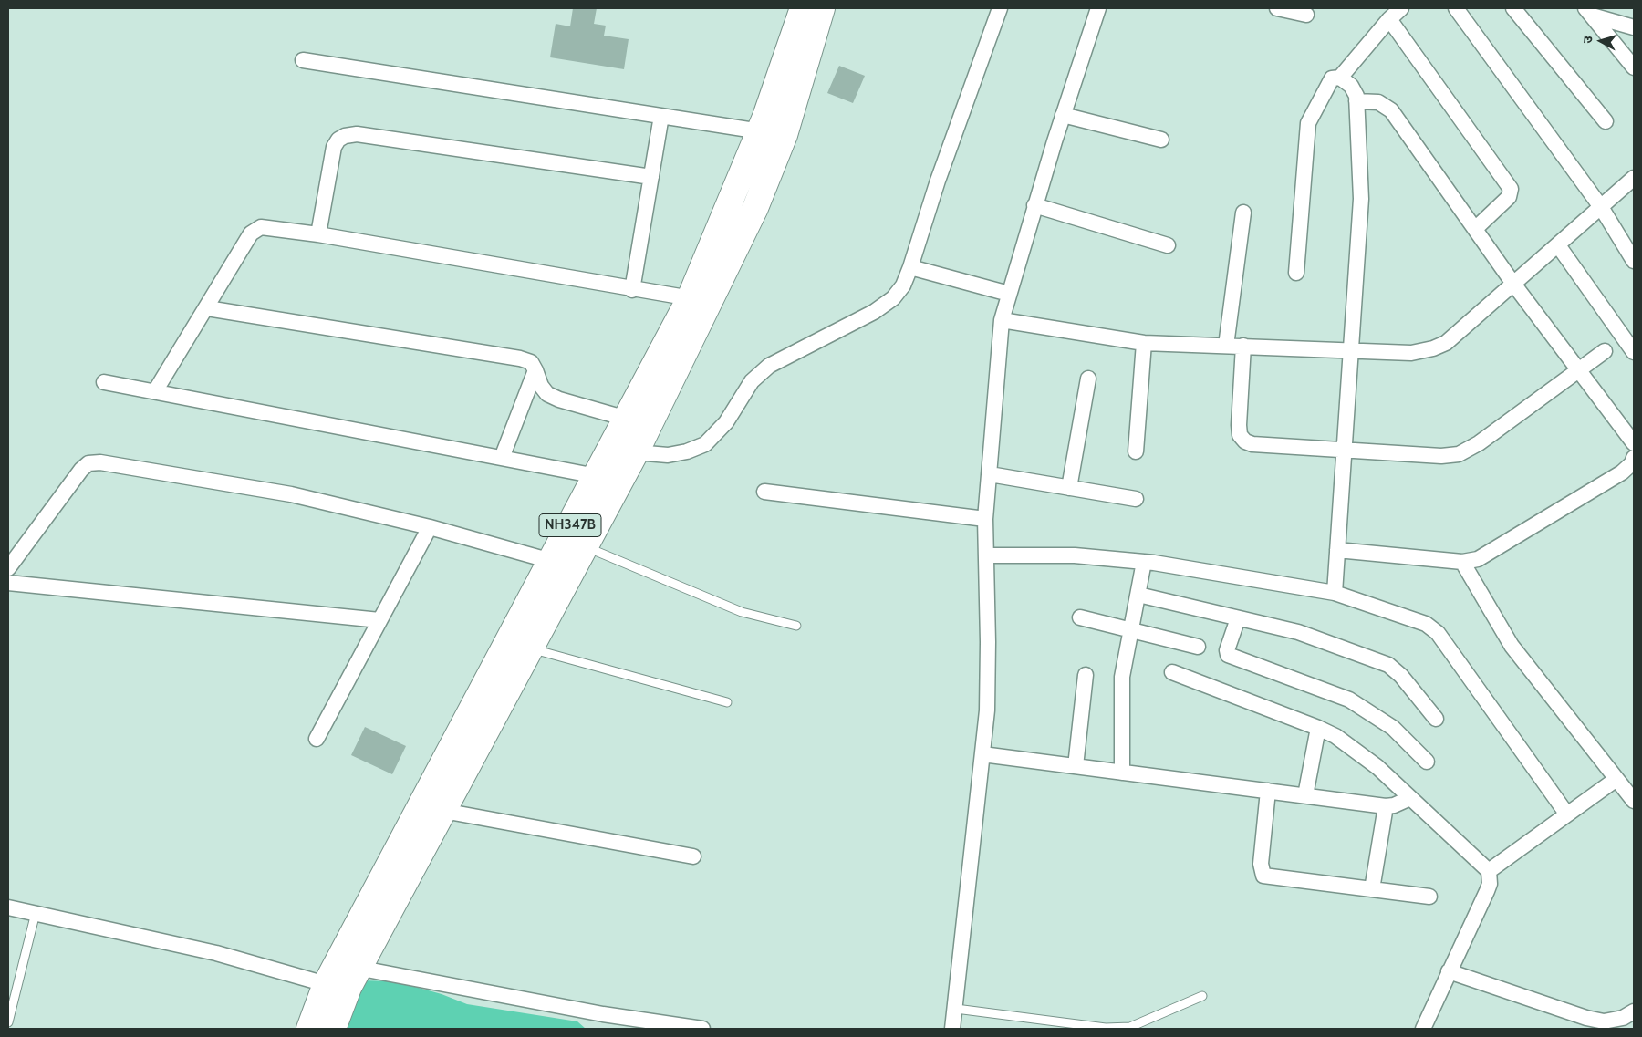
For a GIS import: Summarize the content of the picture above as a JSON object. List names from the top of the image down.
{
  "streets": {
    "highway": ["NH347B"]
  },
  "north": "left"
}
